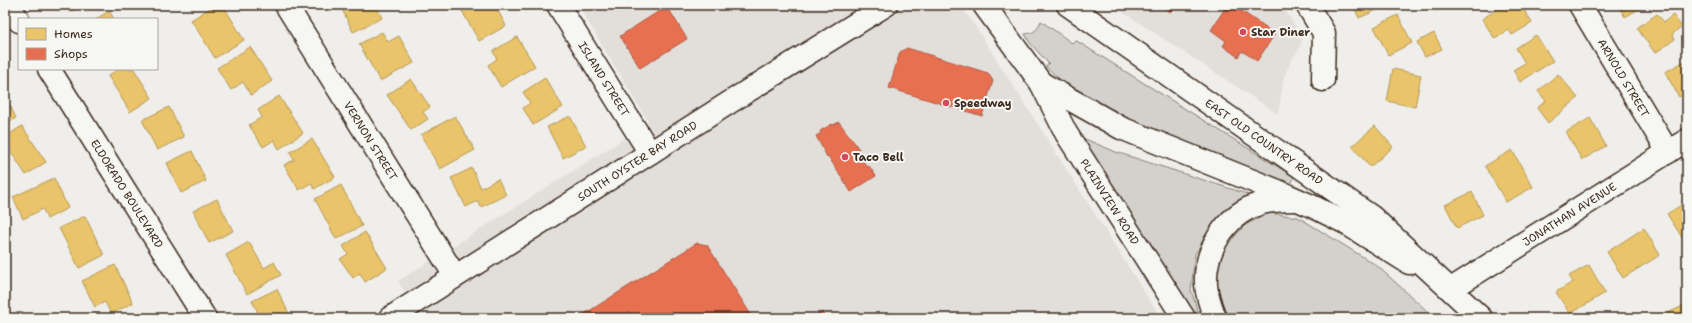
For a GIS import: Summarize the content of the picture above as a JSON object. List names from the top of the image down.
{
  "streets": {
    "main road": [
      "ARNOLD STREET",
      "ISLAND STREET",
      "VERNON STREET",
      "EAST OLD COUNTRY ROAD",
      "SOUTH OYSTER BAY ROAD",
      "ELDORADO BOULEVARD",
      "PLAINVIEW ROAD",
      "JONATHAN AVENUE"
    ]
  },
  "crossings": [
    ["ARNOLD STREET", "JONATHAN AVENUE"],
    ["ISLAND STREET", "SOUTH OYSTER BAY ROAD"],
    ["VERNON STREET", "SOUTH OYSTER BAY ROAD"],
    ["EAST OLD COUNTRY ROAD", "PLAINVIEW ROAD"],
    ["EAST OLD COUNTRY ROAD", "JONATHAN AVENUE"]
  ],
  "places": ["Star Diner", "Speedway", "Taco Bell"],
  "legend": ["Homes", "Shops"]
}
